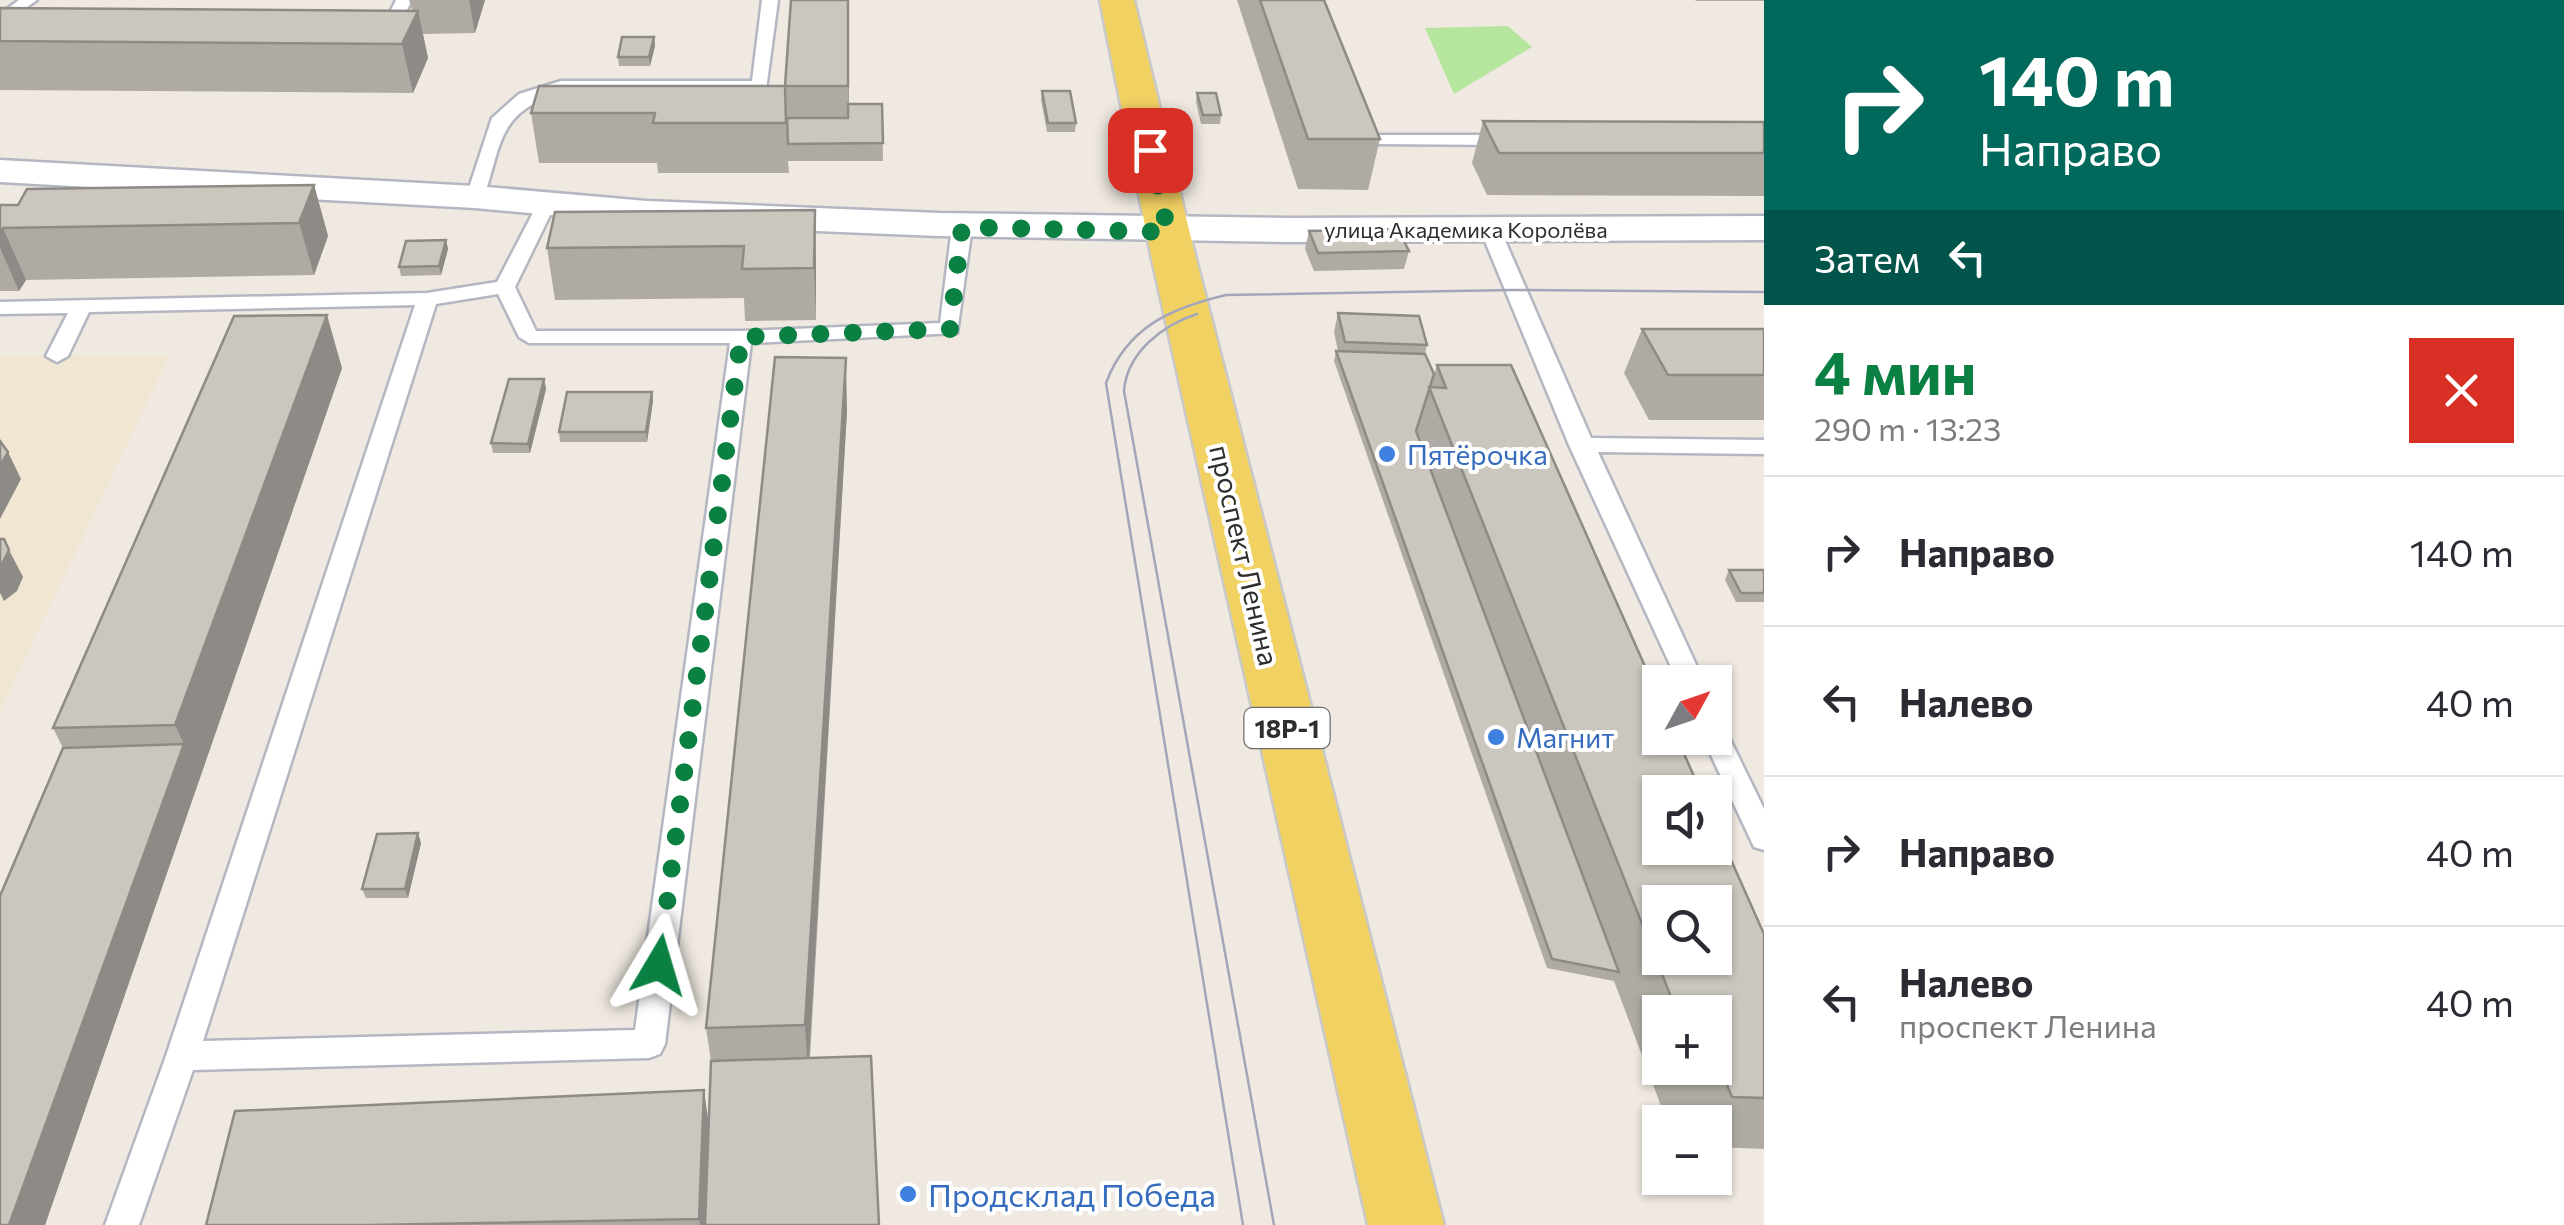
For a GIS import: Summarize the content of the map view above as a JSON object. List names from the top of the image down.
{
  "streets": {
    "main road": ["проспект Ленина", "18Р-1"],
    "street": ["улица Академика Королёва"]
  },
  "crossings": [
    ["улица Академика Королёва", "проспект Ленина"]
  ],
  "places": ["Пятёрочка", "Магнит", "Продсклад Победа"],
  "north": "top right",
  "page": {
    "turn": ["140 m", "Направо"],
    "then": "Затем",
    "heading": ["4 мин", "290 m · 13:23"],
    "list": [
      {
        "name": "Направо",
        "value": "140 m"
      },
      {
        "name": "Налево",
        "value": "40 m"
      },
      {
        "name": "Направо",
        "value": "40 m"
      },
      {
        "name": "Налево",
        "note": "проспект Ленина",
        "value": "40 m"
      }
    ],
    "map_buttons": ["+", "−"]
  }
}
